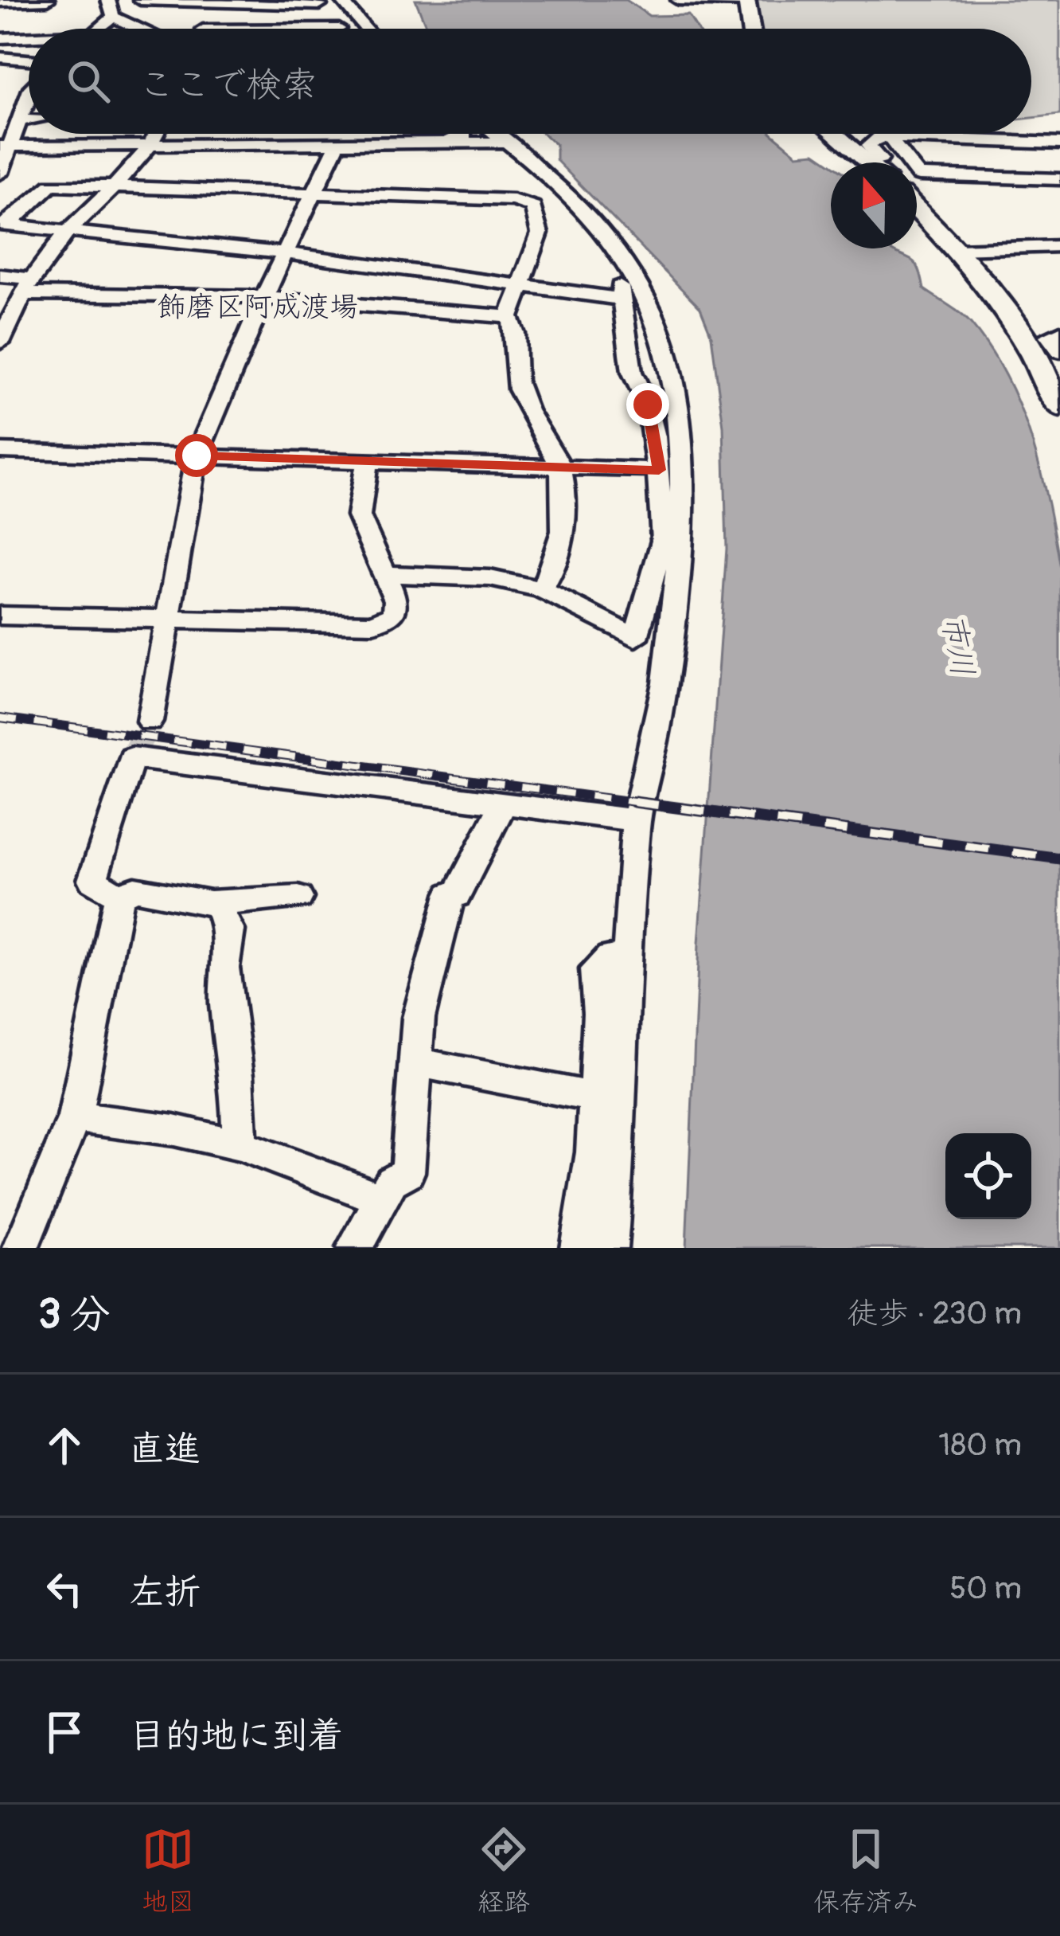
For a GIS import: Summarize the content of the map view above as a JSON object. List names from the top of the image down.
{
  "districts": ["飾磨区阿成渡場"],
  "water": ["市川"],
  "north": "top",
  "page": {
    "search": "ここで検索",
    "heading": ["3 分", "徒歩 · 230 m"],
    "list": [
      ["直進", "180 m"],
      ["左折", "50 m"],
      "目的地に到着"
    ],
    "nav": ["地図", "経路", "保存済み"]
  }
}
